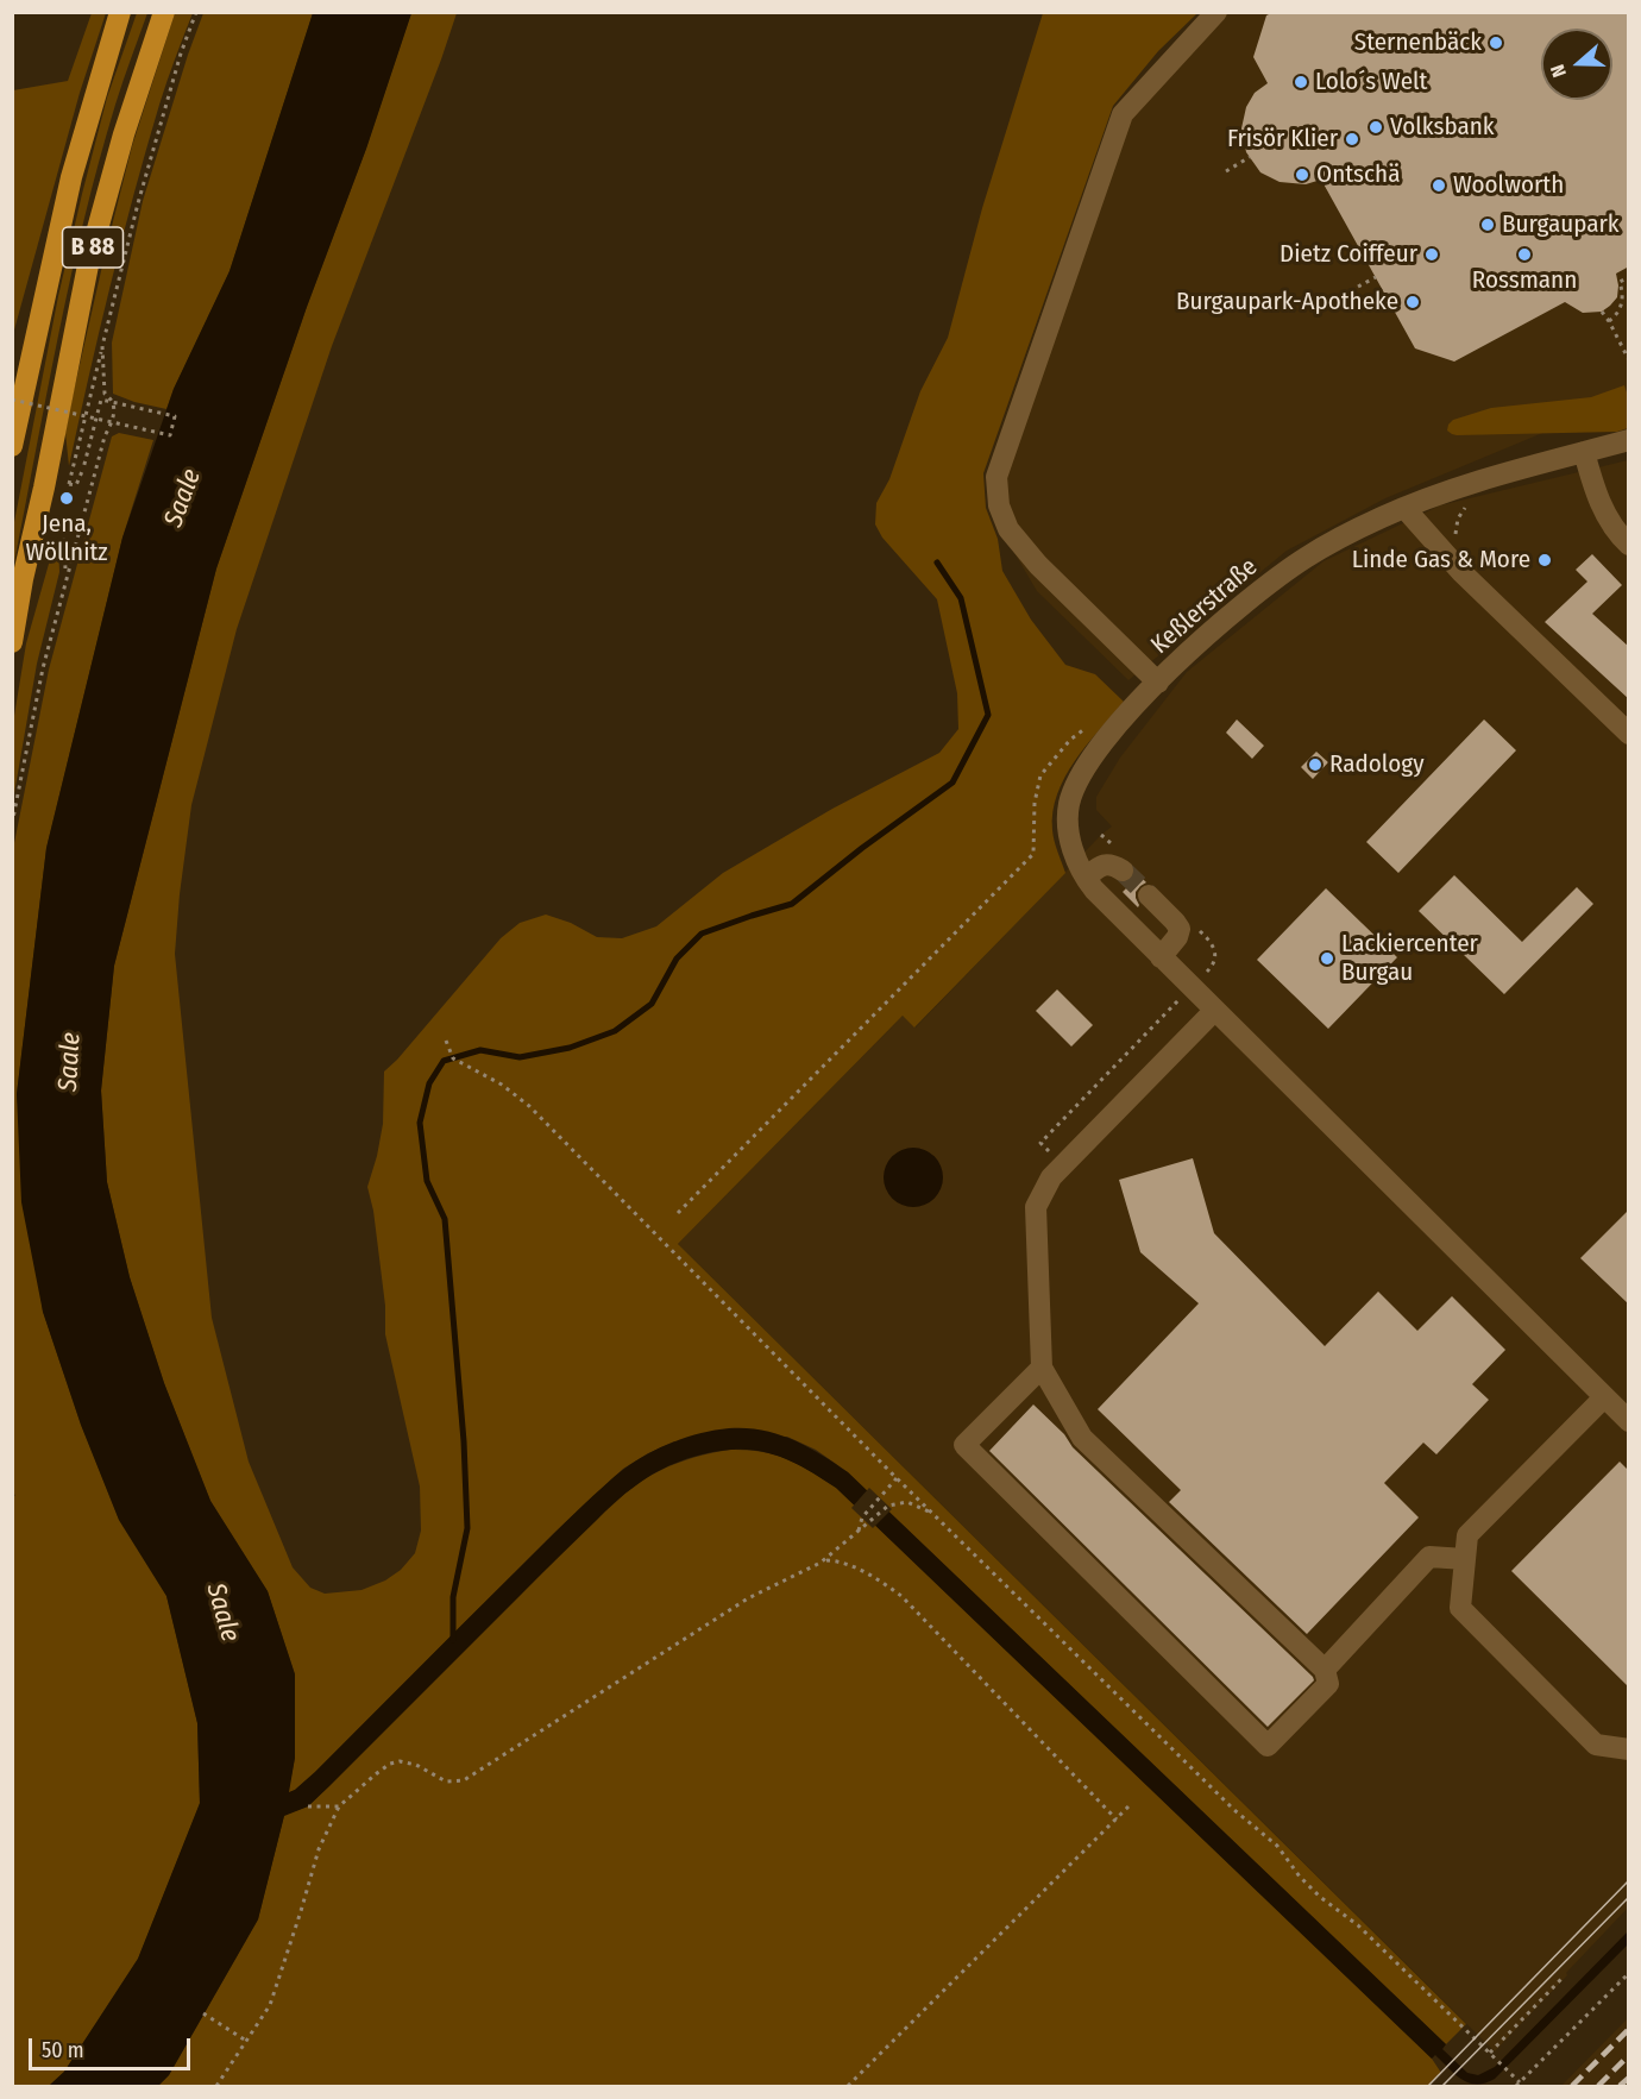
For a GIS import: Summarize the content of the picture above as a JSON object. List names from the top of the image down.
{
  "streets": {
    "main road": ["B 88"],
    "street": ["Keßlerstraße"]
  },
  "water": ["Saale"],
  "places": [
    "Sternenbäck",
    "Lolo´s Welt",
    "Volksbank",
    "Frisör Klier",
    "Ontschä",
    "Woolworth",
    "Burgaupark",
    "Dietz Coiffeur",
    "Rossmann",
    "Burgaupark-Apotheke",
    "Jena, Wöllnitz",
    "Linde Gas & More",
    "Radology",
    "Lackiercenter Burgau"
  ],
  "scale_bar": "50 m",
  "north": "left"
}
